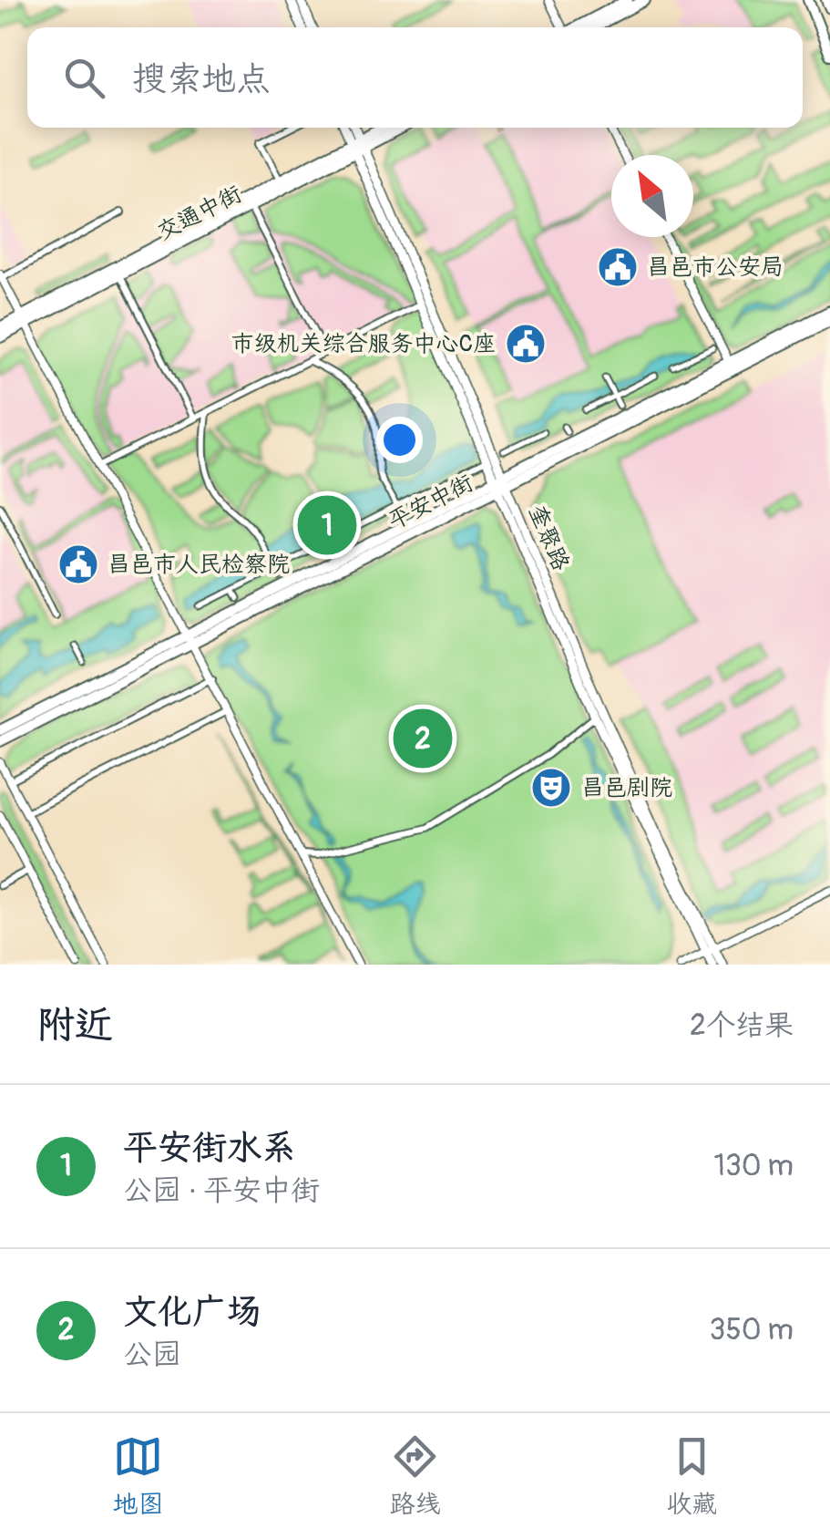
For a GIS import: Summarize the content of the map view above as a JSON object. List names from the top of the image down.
{
  "streets": {
    "main road": ["交通中街", "平安中街", "奎聚路"]
  },
  "crossings": [
    ["交通中街", "奎聚路"],
    ["平安中街", "奎聚路"]
  ],
  "places": {
    "public building": ["昌邑市公安局", "市级机关综合服务中心C座", "昌邑市人民检察院"],
    "theatre": ["昌邑剧院"]
  },
  "north": "top left",
  "page": {
    "search": "搜索地点",
    "pins": ["1", "2"],
    "heading": ["附近", "2个结果"],
    "list": [
      {
        "mark": "1",
        "name": "平安街水系",
        "note": "公园 · 平安中街",
        "value": "130 m"
      },
      {
        "mark": "2",
        "name": "文化广场",
        "note": "公园",
        "value": "350 m"
      }
    ],
    "nav": ["地图", "路线", "收藏"]
  }
}
